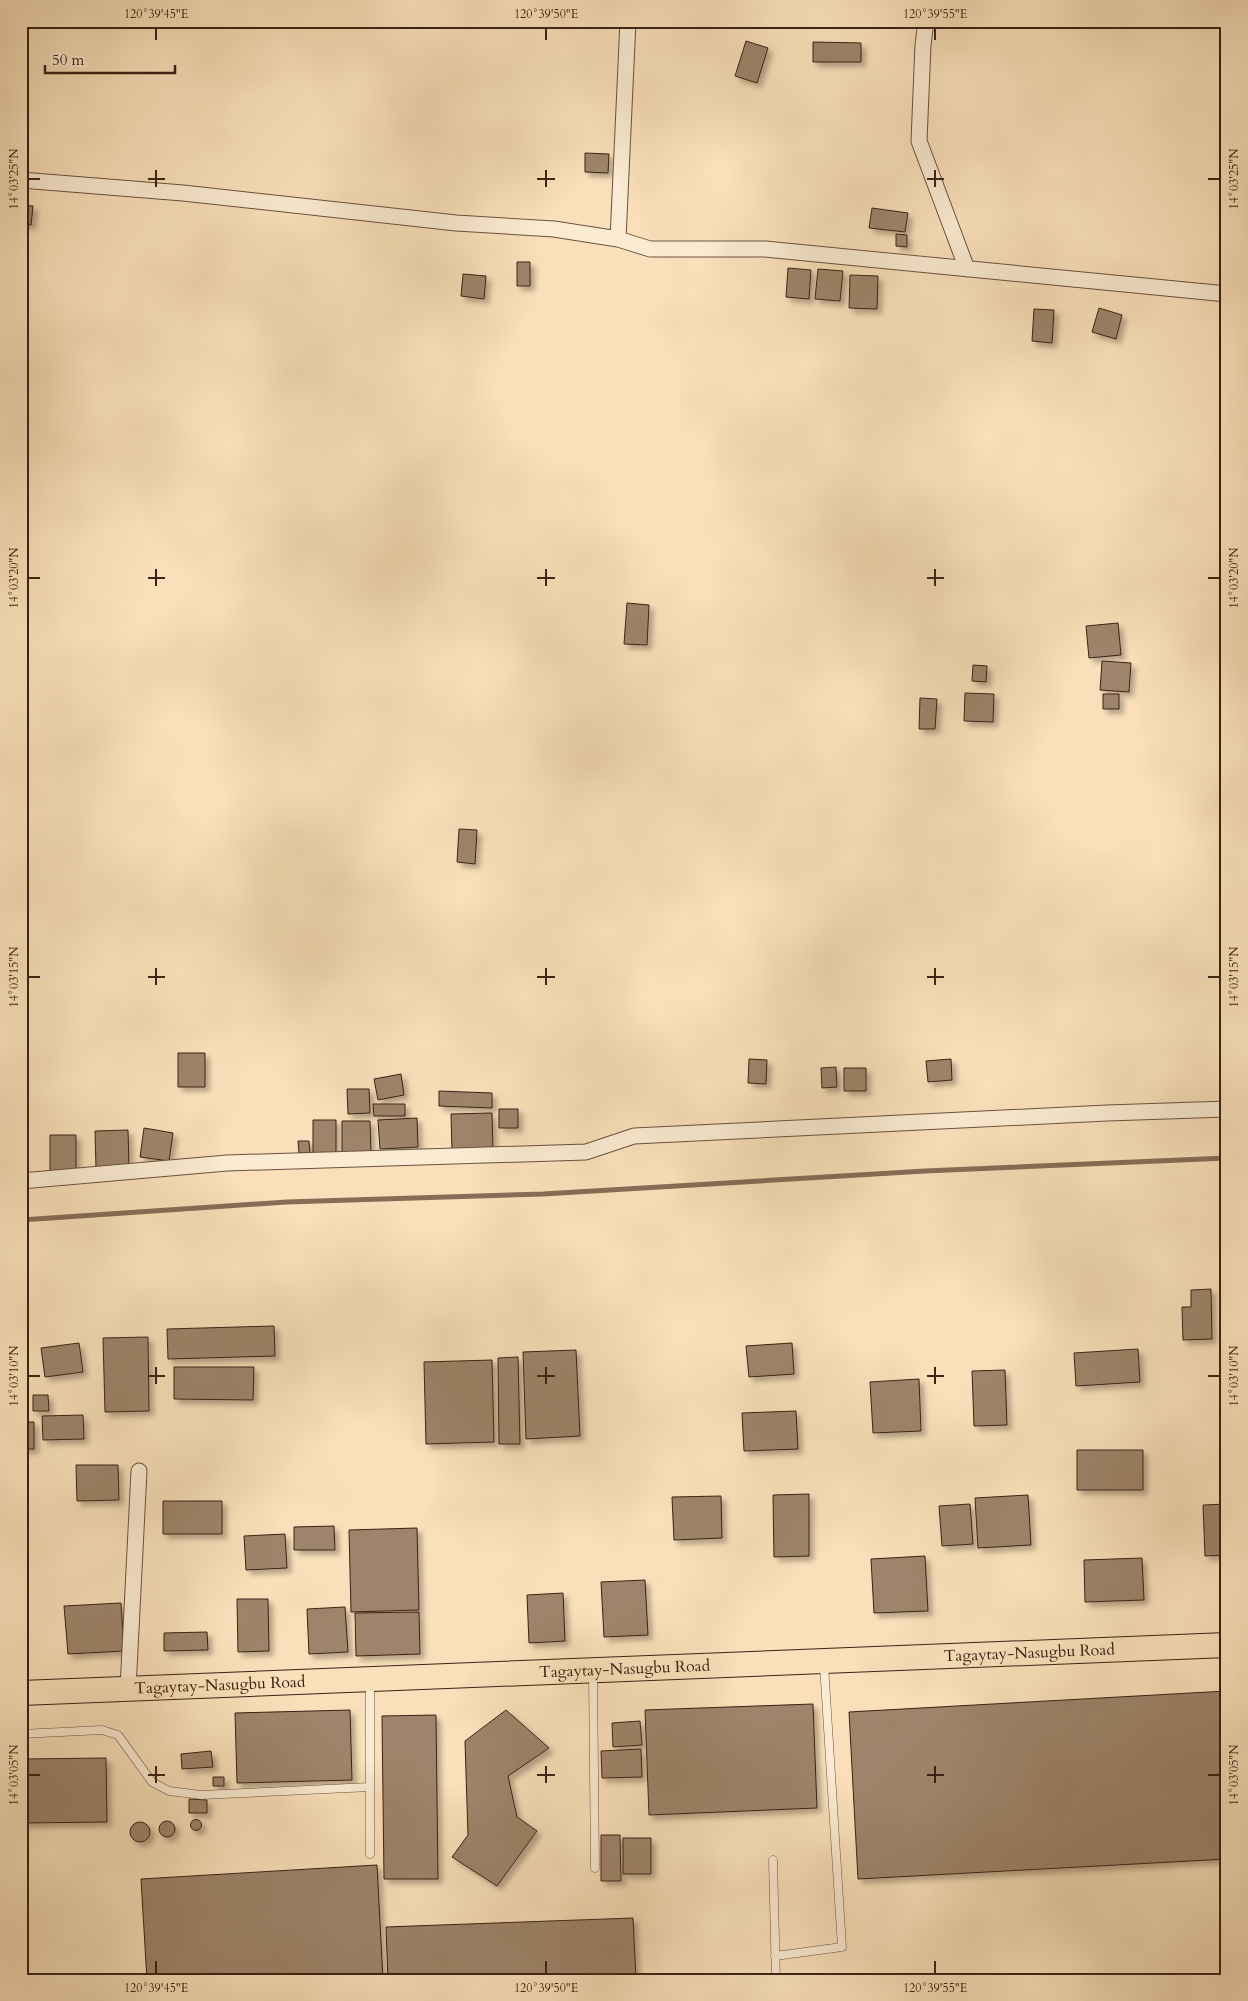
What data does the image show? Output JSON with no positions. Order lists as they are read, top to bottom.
{
  "streets": {
    "main road": ["Tagaytay-Nasugbu Road"]
  },
  "scale_bar": "50 m",
  "coordinates": [
    "120°39'45\"E",
    "120°39'50\"E",
    "120°39'55\"E",
    "14°03'25\"N",
    "14°03'20\"N",
    "14°03'15\"N",
    "14°03'10\"N",
    "14°03'05\"N"
  ]
}
